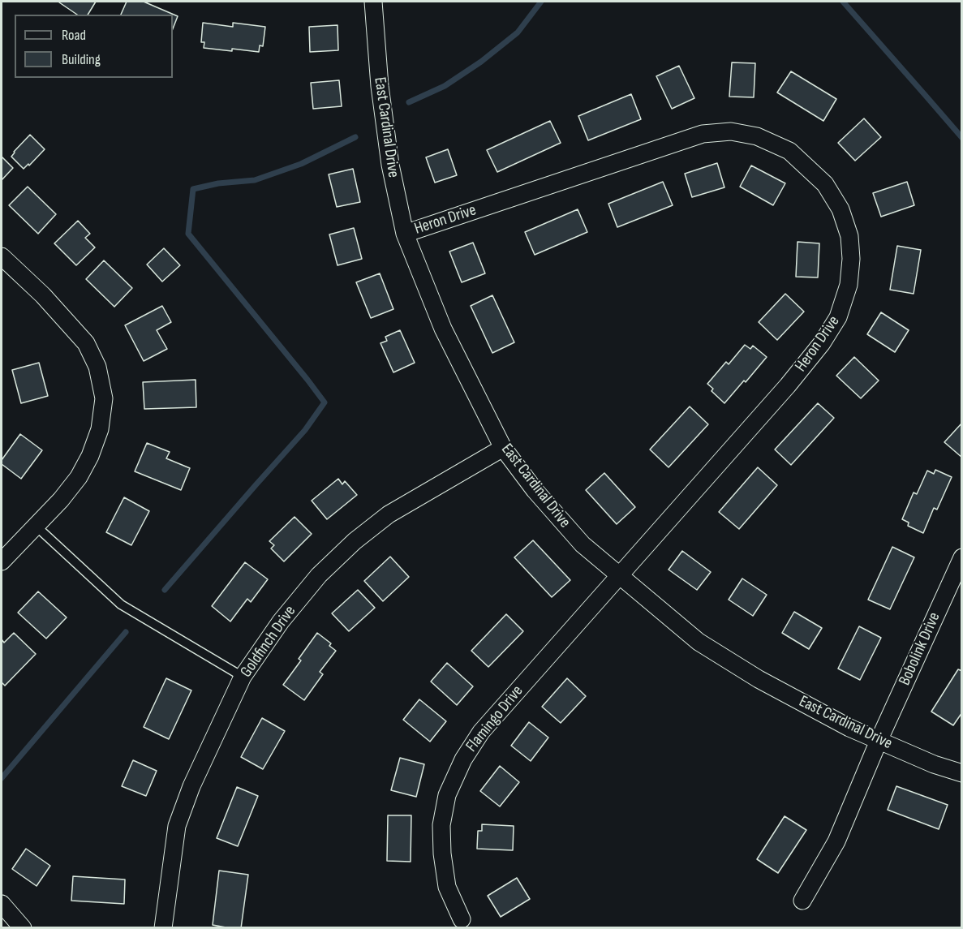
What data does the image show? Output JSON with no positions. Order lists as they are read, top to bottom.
{
  "streets": {
    "street": [
      "East Cardinal Drive",
      "Heron Drive",
      "Goldfinch Drive",
      "Bobolink Drive",
      "Flamingo Drive"
    ]
  },
  "crossings": [
    ["East Cardinal Drive", "Heron Drive"],
    ["East Cardinal Drive", "Goldfinch Drive"],
    ["East Cardinal Drive", "Bobolink Drive"],
    ["East Cardinal Drive", "Flamingo Drive"],
    ["Heron Drive", "Flamingo Drive"]
  ],
  "legend": ["Road", "Building"]
}
